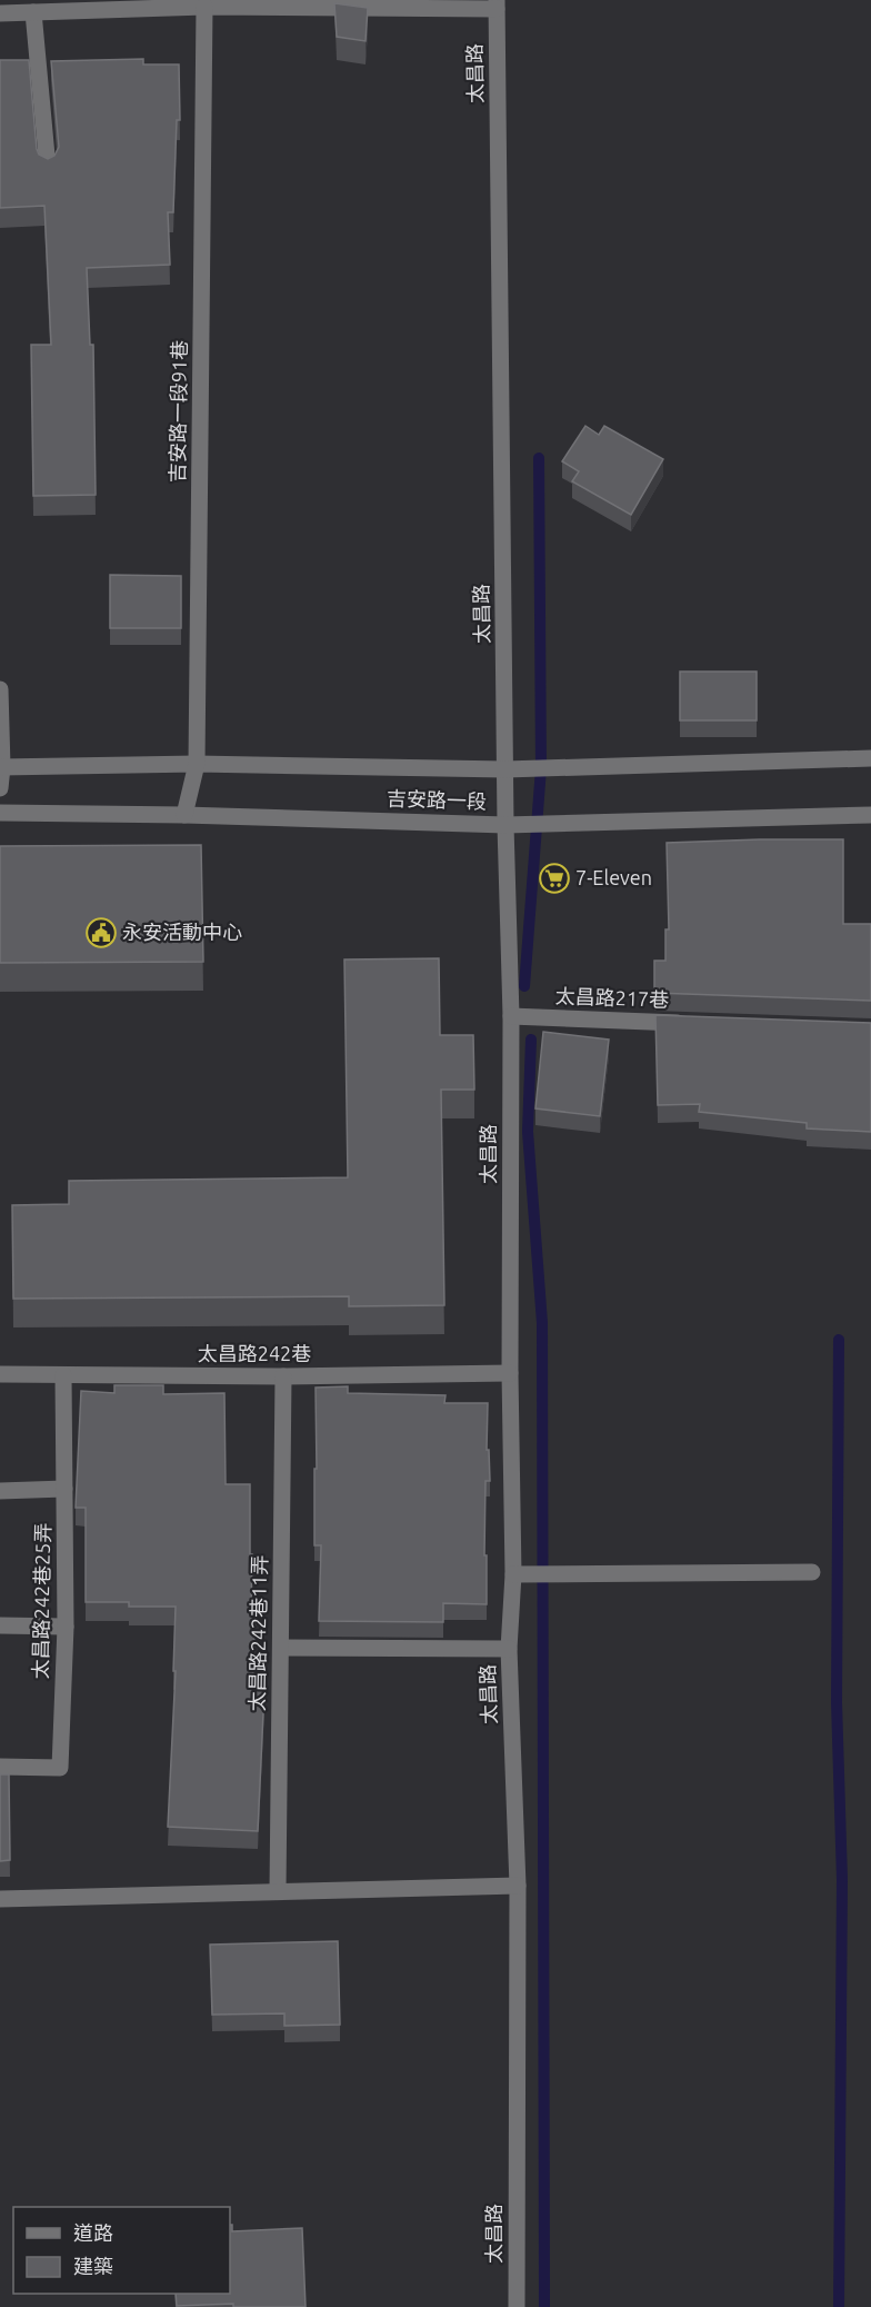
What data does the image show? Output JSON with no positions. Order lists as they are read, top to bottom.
{
  "streets": {
    "street": [
      "太昌路",
      "吉安路一段91巷",
      "吉安路一段",
      "太昌路217巷",
      "太昌路242巷",
      "太昌路242巷25弄",
      "太昌路242巷11弄"
    ]
  },
  "crossings": [
    ["太昌路", "吉安路一段"],
    ["太昌路", "太昌路217巷"],
    ["太昌路", "太昌路242巷"],
    ["吉安路一段91巷", "吉安路一段"],
    ["太昌路242巷", "太昌路242巷25弄"],
    ["太昌路242巷", "太昌路242巷11弄"]
  ],
  "places": {
    "supermarket": ["7-Eleven"],
    "public building": ["永安活動中心"]
  },
  "legend": ["道路", "建築"]
}
